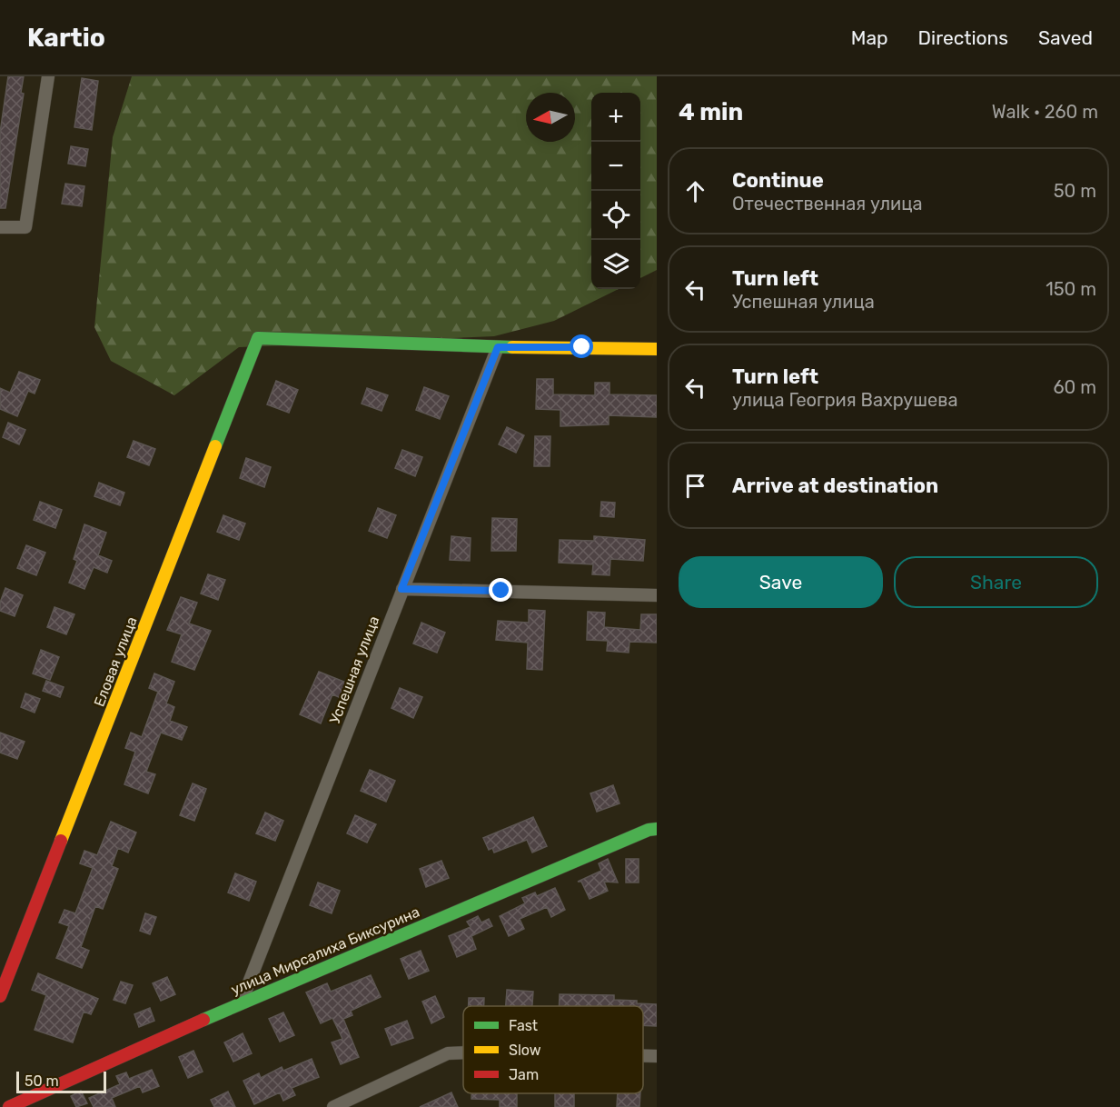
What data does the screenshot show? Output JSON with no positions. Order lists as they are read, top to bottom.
{
  "streets": {
    "street": ["Еловая улица", "Успешная улица", "улица Мирсалиха Биксурина"]
  },
  "crossings": [
    ["Еловая улица", "Успешная улица"],
    ["Успешная улица", "улица Мирсалиха Биксурина"]
  ],
  "legend": ["Fast", "Slow", "Jam"],
  "scale_bar": "50 m",
  "north": "left",
  "page": {
    "header": "Kartio",
    "nav": ["Map", "Directions", "Saved"],
    "heading": ["4 min", "Walk · 260 m"],
    "map_buttons": ["+", "−"],
    "list": [
      ["Continue", "Отечественная улица", "50 m"],
      ["Turn left", "Успешная улица", "150 m"],
      ["Turn left", "улица Геогрия Вахрушева", "60 m"],
      "Arrive at destination"
    ],
    "buttons": ["Save", "Share"],
    "scale": "50 m"
  }
}
